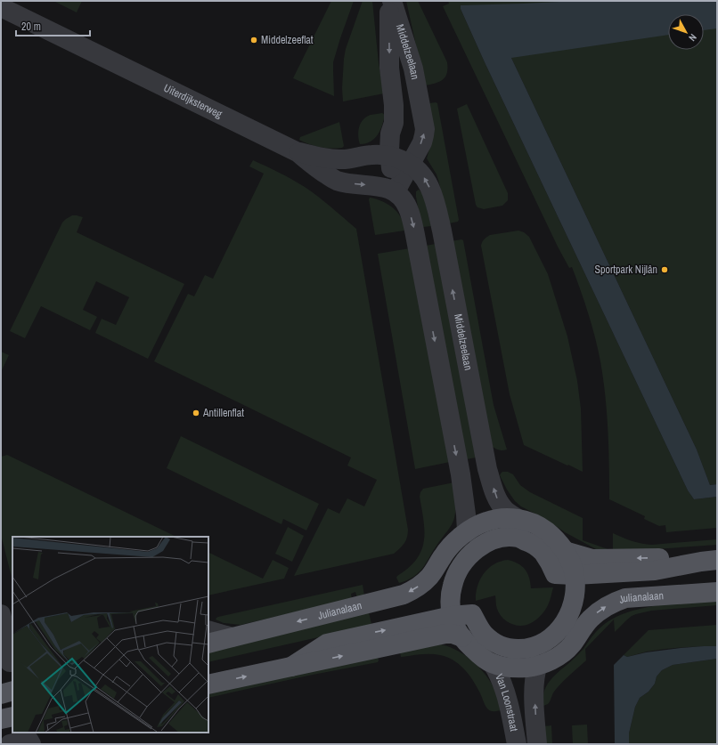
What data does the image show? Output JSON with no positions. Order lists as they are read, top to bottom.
{
  "streets": {
    "main road": ["Julianalaan"],
    "street": ["Middelzeelaan", "Uiterdijksterweg", "Van Loonstraat"]
  },
  "crossings": [
    ["Middelzeelaan", "Uiterdijksterweg"],
    ["Middelzeelaan", "Julianalaan"],
    ["Julianalaan", "Van Loonstraat"]
  ],
  "places": ["Middelzeeflat", "Sportpark Nijlân", "Antillenflat"],
  "scale_bar": "20 m",
  "north": "bottom right"
}
